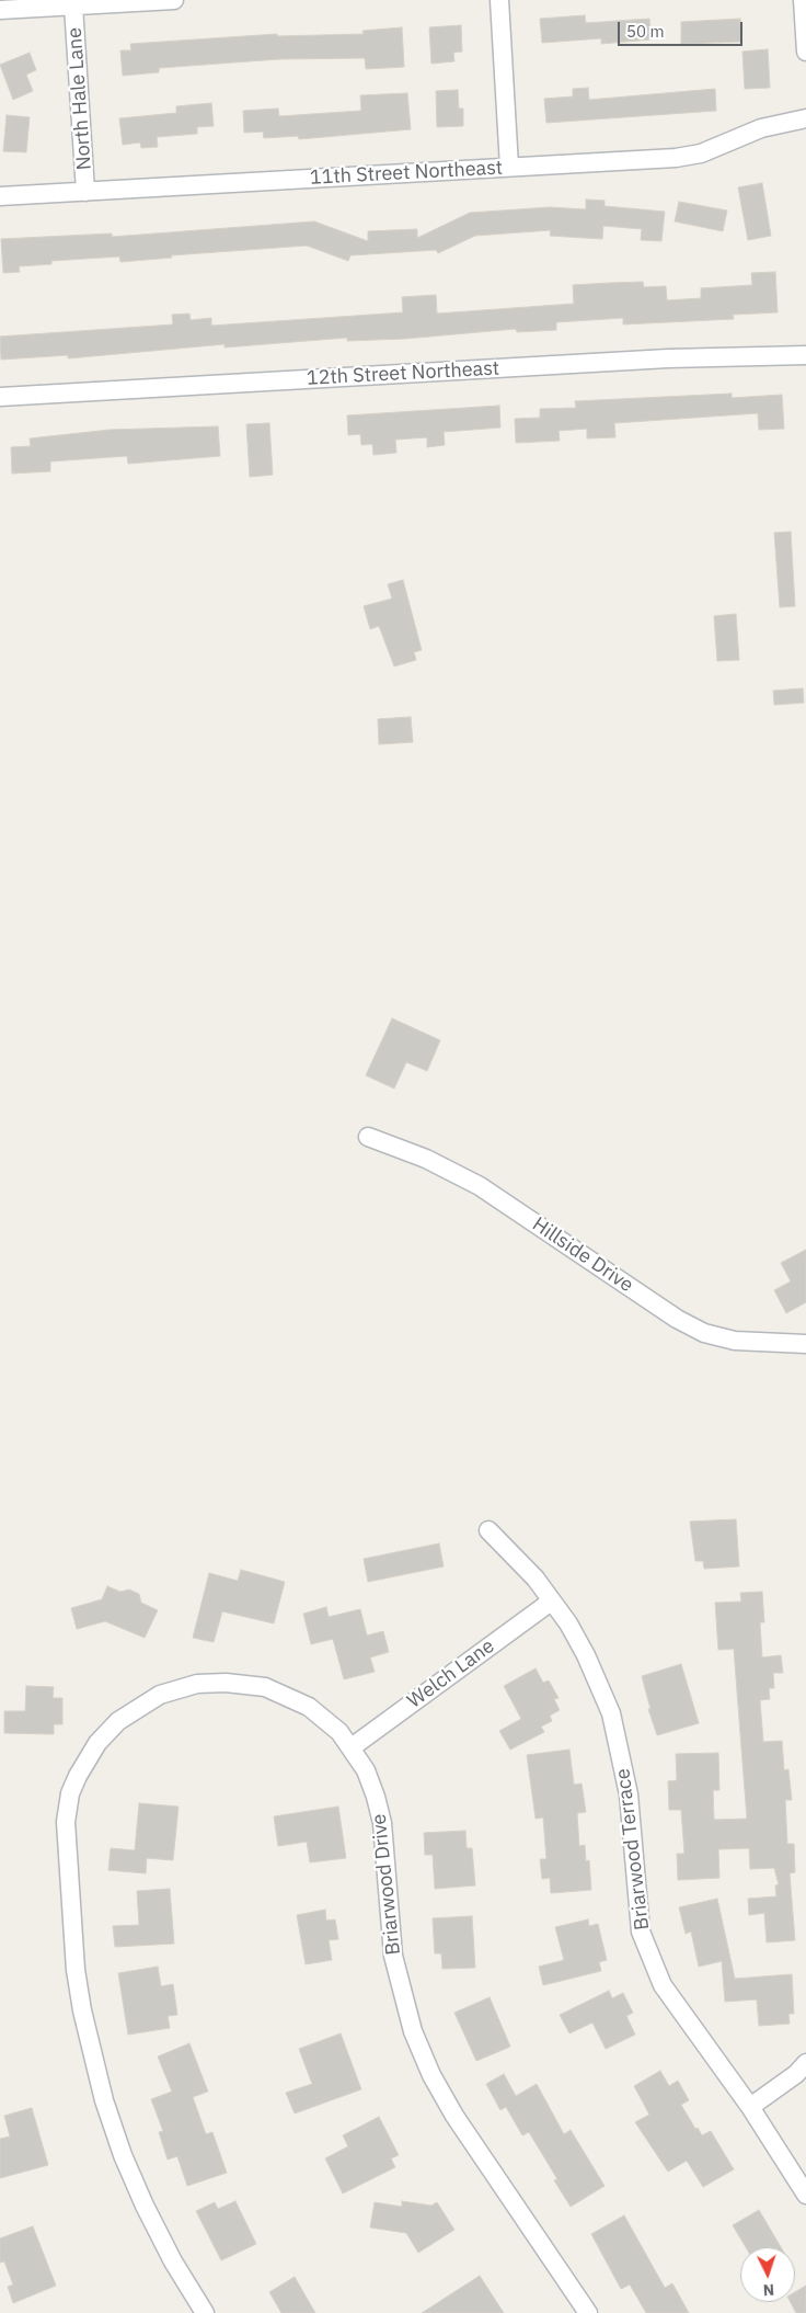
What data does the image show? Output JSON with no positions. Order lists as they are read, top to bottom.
{
  "streets": {
    "street": [
      "North Hale Lane",
      "11th Street Northeast",
      "12th Street Northeast",
      "Hillside Drive",
      "Welch Lane",
      "Briarwood Terrace",
      "Briarwood Drive"
    ]
  },
  "crossings": [
    ["North Hale Lane", "11th Street Northeast"],
    ["Welch Lane", "Briarwood Terrace"],
    ["Welch Lane", "Briarwood Drive"]
  ],
  "scale_bar": "50 m",
  "north": "bottom"
}
